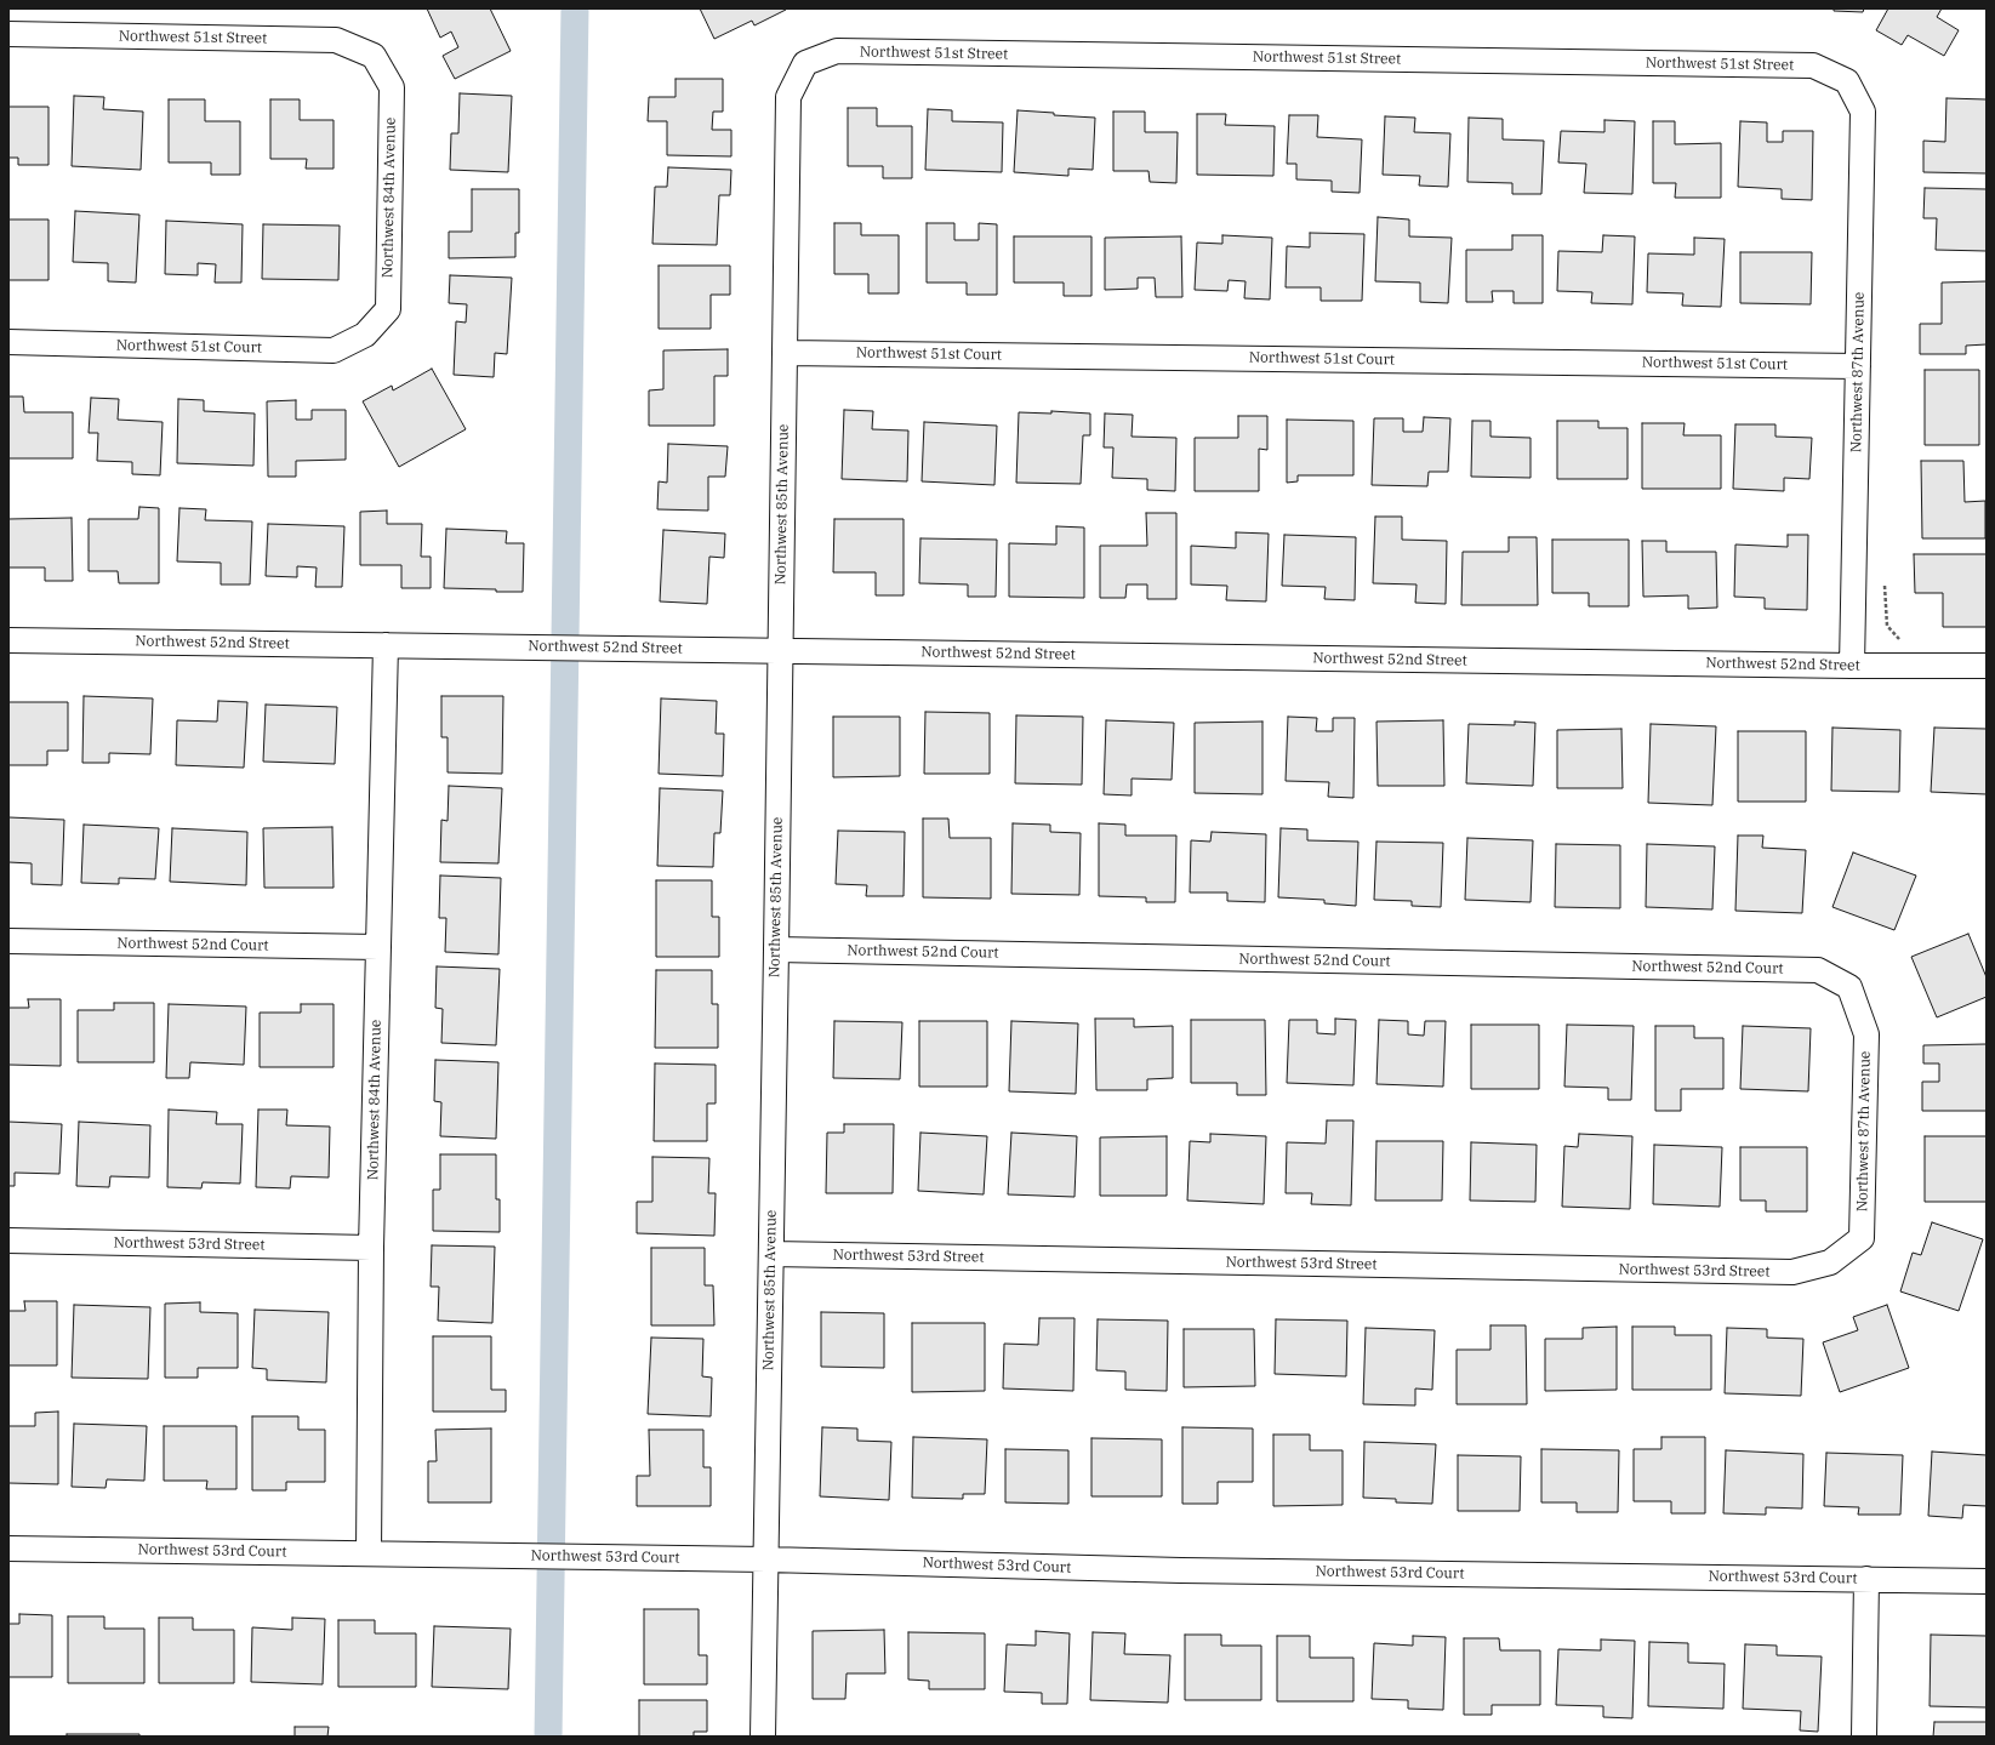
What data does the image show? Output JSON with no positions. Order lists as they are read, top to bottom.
{
  "streets": {
    "street": [
      "Northwest 51st Street",
      "Northwest 84th Avenue",
      "Northwest 51st Court",
      "Northwest 87th Avenue",
      "Northwest 85th Avenue",
      "Northwest 52nd Street",
      "Northwest 52nd Court",
      "Northwest 53rd Street",
      "Northwest 53rd Court"
    ]
  },
  "crossings": [
    ["Northwest 51st Street", "Northwest 84th Avenue"],
    ["Northwest 51st Street", "Northwest 87th Avenue"],
    ["Northwest 51st Street", "Northwest 85th Avenue"],
    ["Northwest 84th Avenue", "Northwest 51st Court"],
    ["Northwest 84th Avenue", "Northwest 52nd Street"],
    ["Northwest 84th Avenue", "Northwest 52nd Court"],
    ["Northwest 84th Avenue", "Northwest 53rd Street"],
    ["Northwest 84th Avenue", "Northwest 53rd Court"],
    ["Northwest 51st Court", "Northwest 87th Avenue"],
    ["Northwest 51st Court", "Northwest 85th Avenue"],
    ["Northwest 87th Avenue", "Northwest 52nd Street"],
    ["Northwest 87th Avenue", "Northwest 52nd Court"],
    ["Northwest 87th Avenue", "Northwest 53rd Street"],
    ["Northwest 85th Avenue", "Northwest 52nd Street"],
    ["Northwest 85th Avenue", "Northwest 52nd Court"],
    ["Northwest 85th Avenue", "Northwest 53rd Street"],
    ["Northwest 85th Avenue", "Northwest 53rd Court"]
  ]
}
